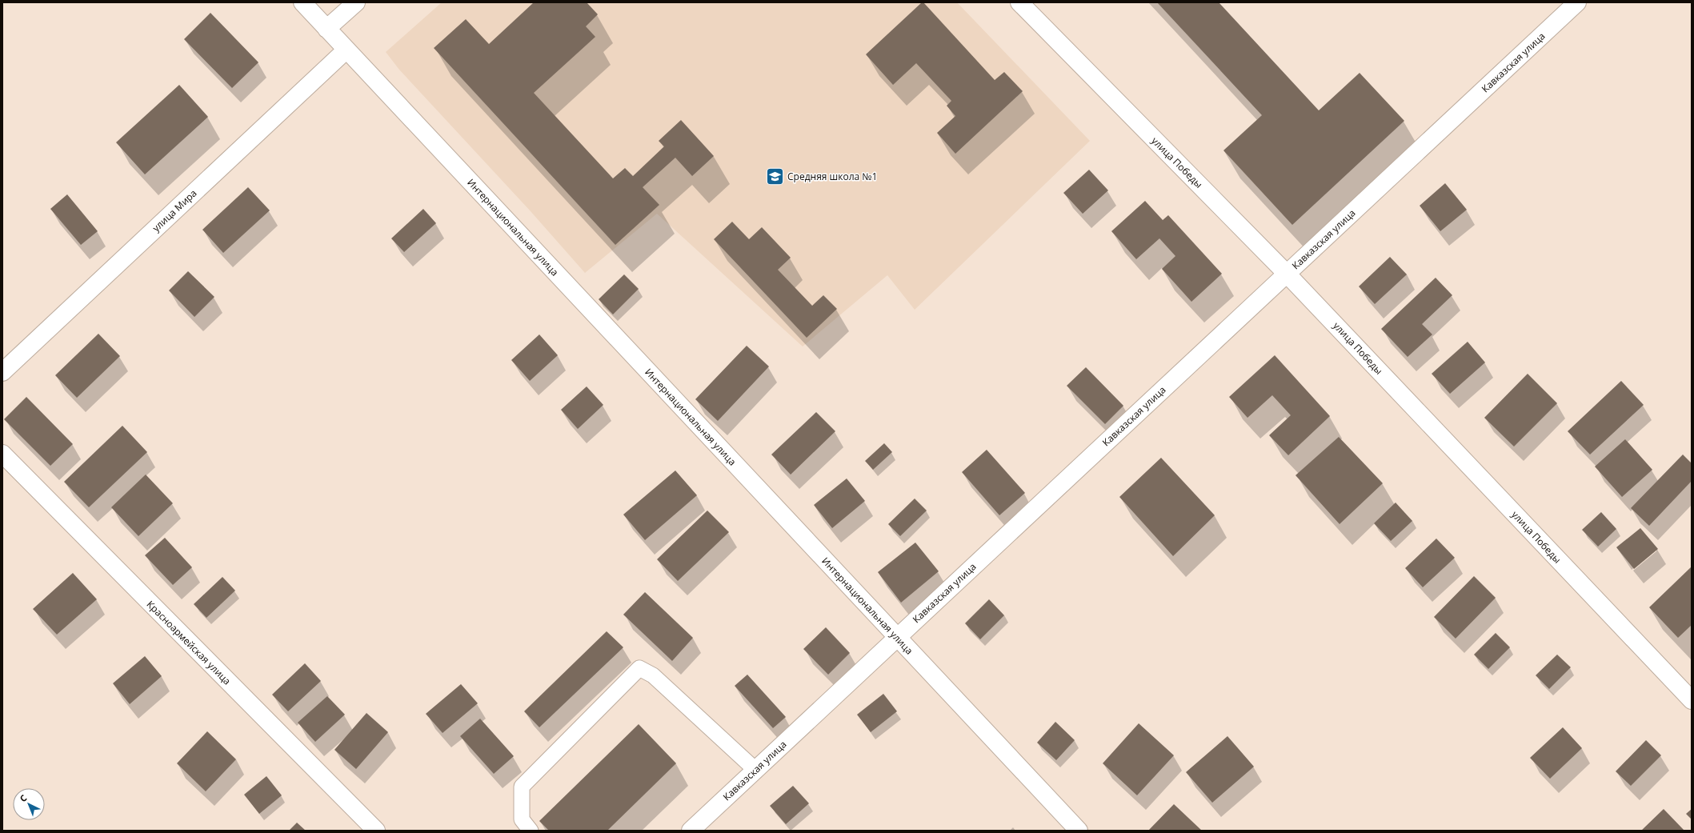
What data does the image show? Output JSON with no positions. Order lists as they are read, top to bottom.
{
  "streets": {
    "street": [
      "Кавказская улица",
      "улица Победы",
      "улица Мира",
      "Интернациональная улица",
      "Красноармейская улица"
    ]
  },
  "crossings": [
    ["Кавказская улица", "улица Победы"],
    ["Кавказская улица", "Интернациональная улица"],
    ["улица Мира", "Интернациональная улица"]
  ],
  "places": {
    "school or university": ["Средняя школа №1"]
  },
  "north": "top left"
}
